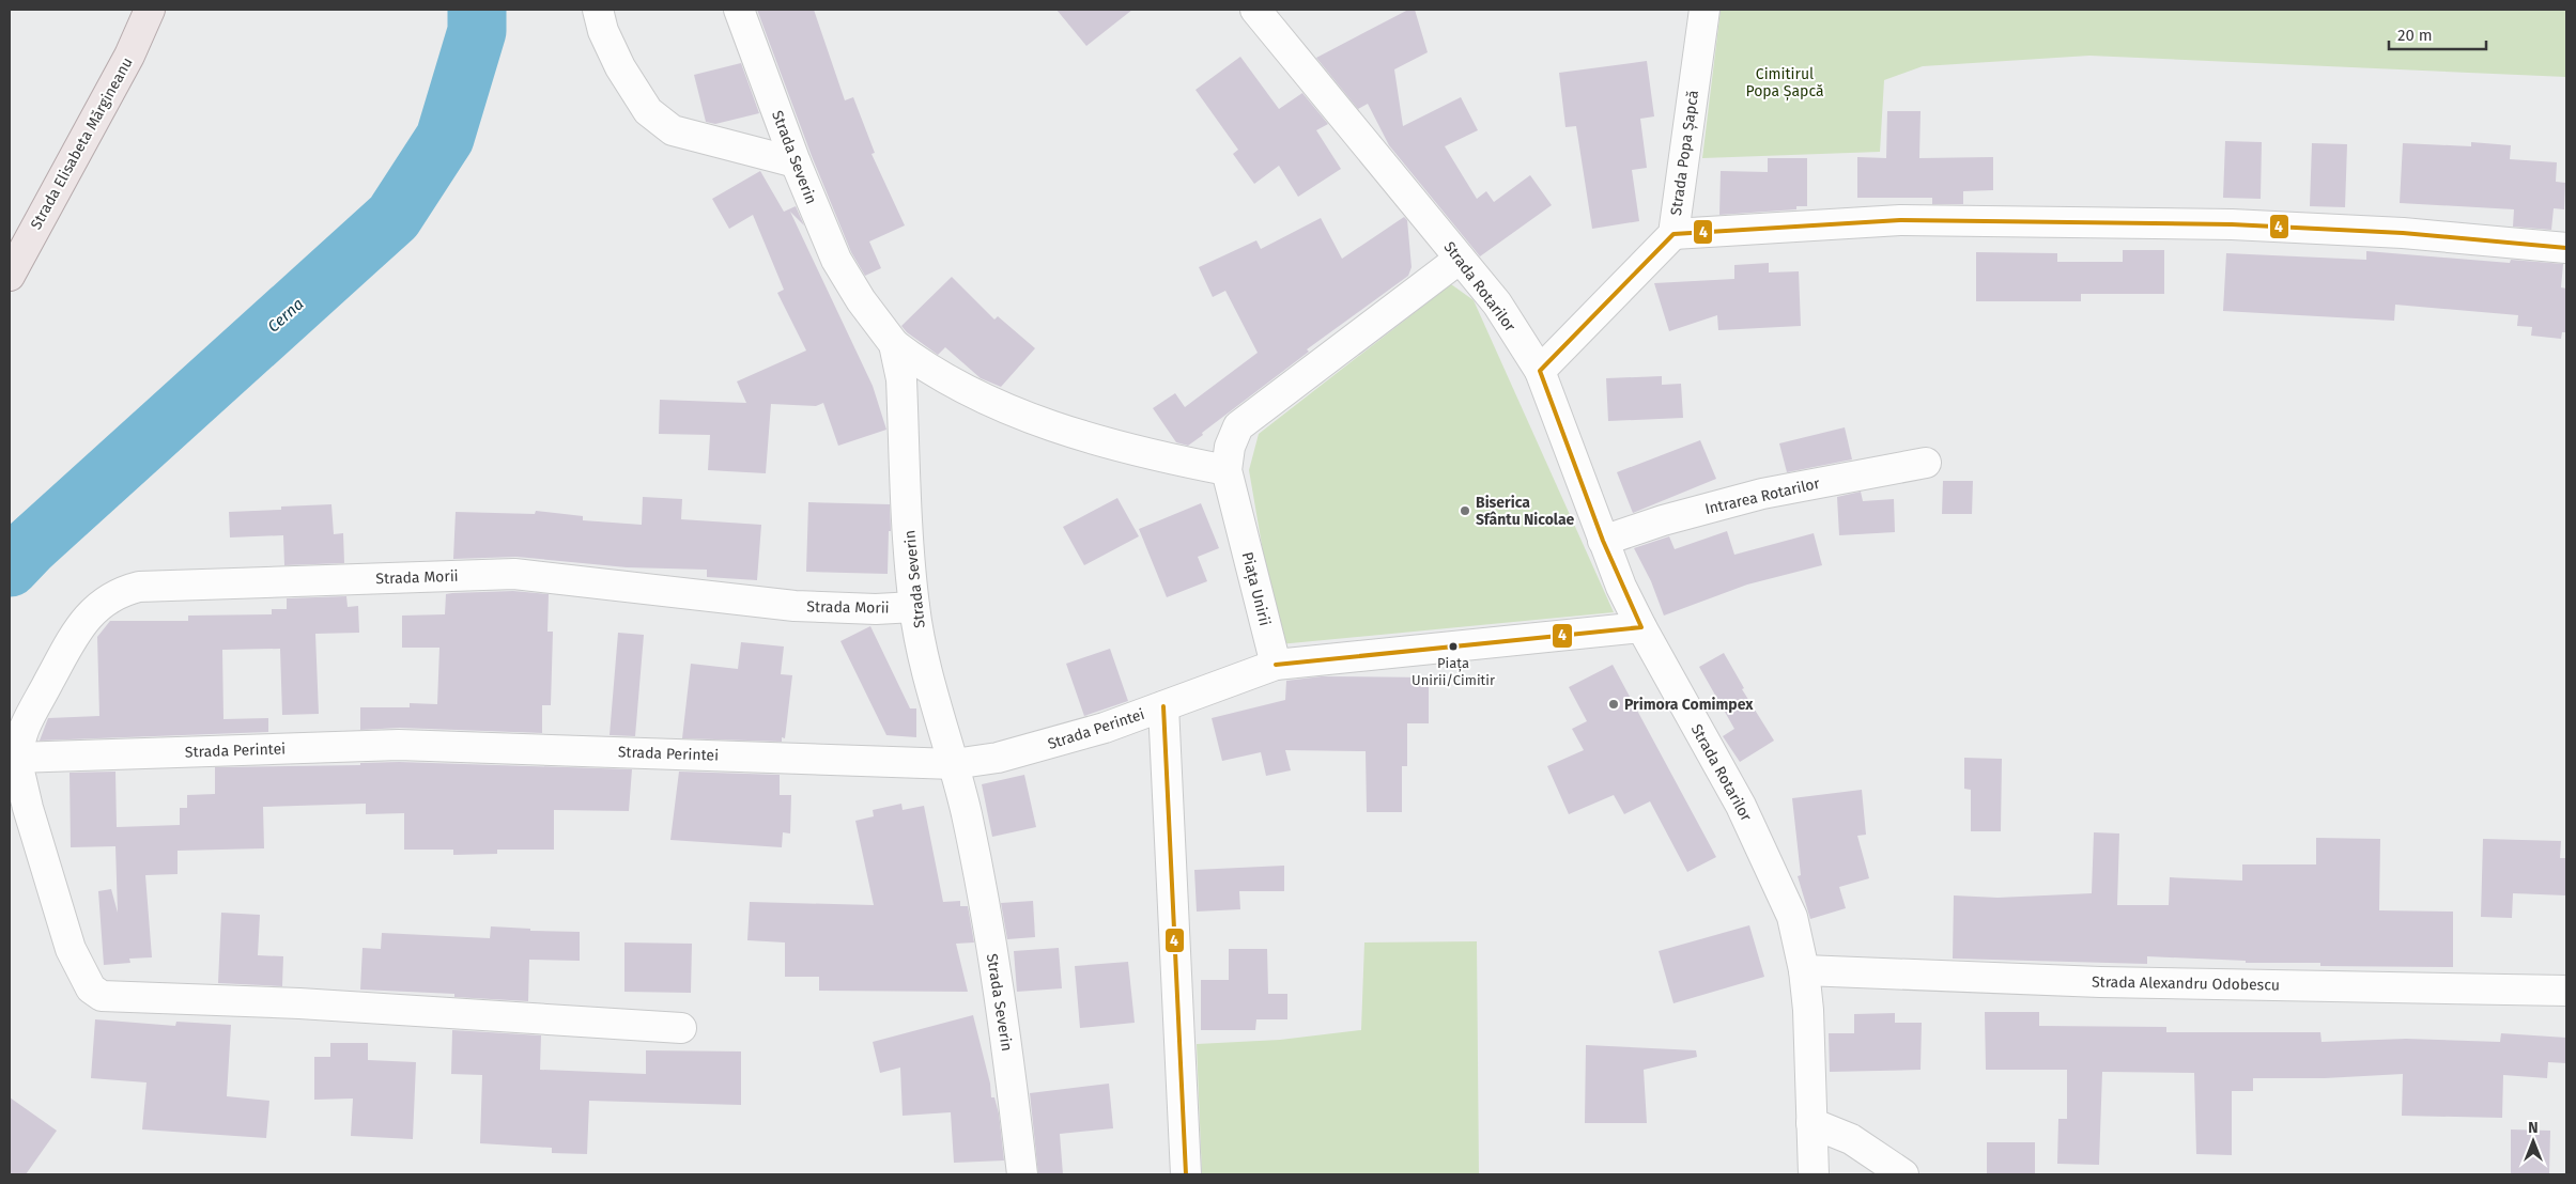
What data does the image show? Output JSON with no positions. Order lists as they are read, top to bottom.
{
  "streets": {
    "main road": ["Strada Elisabeta Mărgineanu"],
    "street": [
      "Strada Popa Șapcă",
      "Strada Severin",
      "Strada Rotarilor",
      "Intrarea Rotarilor",
      "Strada Morii",
      "Piața Unirii",
      "Strada Perintei",
      "Strada Alexandru Odobescu"
    ]
  },
  "crossings": [
    ["Strada Popa Șapcă", "Strada Rotarilor"],
    ["Strada Severin", "Strada Morii"],
    ["Strada Severin", "Strada Perintei"],
    ["Strada Rotarilor", "Intrarea Rotarilor"],
    ["Strada Rotarilor", "Piața Unirii"],
    ["Strada Rotarilor", "Strada Alexandru Odobescu"],
    ["Strada Morii", "Strada Perintei"],
    ["Piața Unirii", "Strada Perintei"]
  ],
  "water": ["Cerna"],
  "parks": ["Cimitirul Popa Șapcă"],
  "places": ["Biserica Sfântu Nicolae", "Piața Unirii/Cimitir", "Primora Comimpex"],
  "lines": ["transit line 4"],
  "scale_bar": "20 m",
  "north": "top"
}
